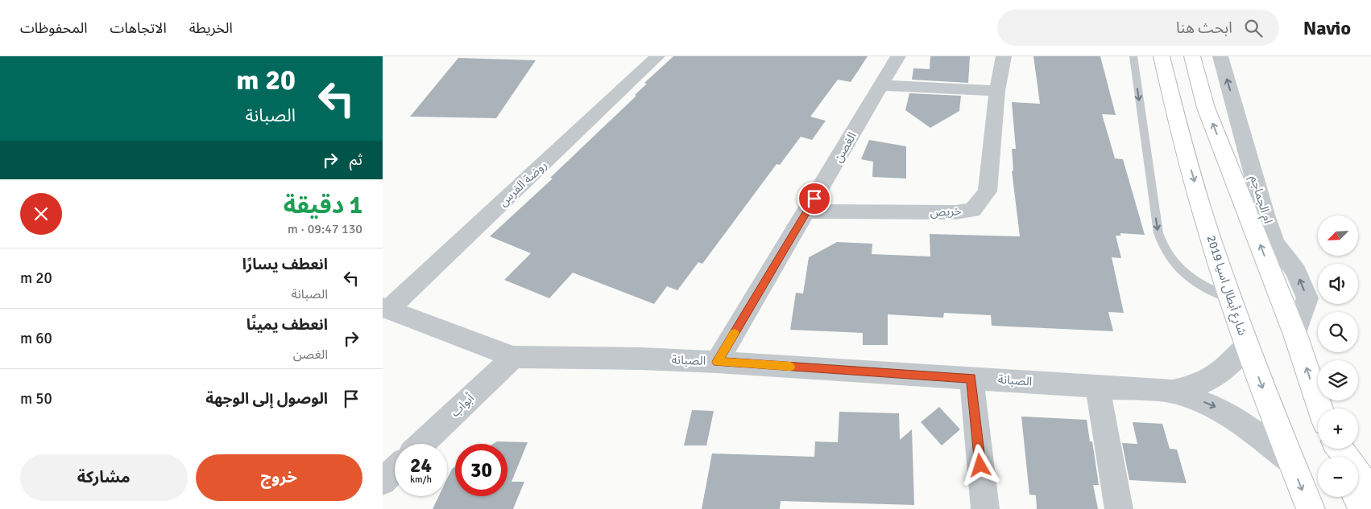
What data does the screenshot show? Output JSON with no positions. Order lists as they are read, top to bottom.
{
  "streets": {
    "main road": ["شارع أبطال اسيا 2019"],
    "street": [
      "الغصن",
      "روضة الفرس",
      "ام الجماجم",
      "خريص",
      "الصبانة",
      "أبواب"
    ]
  },
  "crossings": [
    ["الغصن", "خريص"],
    ["الغصن", "الصبانة"],
    ["روضة الفرس", "الصبانة"],
    ["شارع أبطال اسيا 2019", "الصبانة"],
    ["الصبانة", "أبواب"]
  ],
  "one_way": ["ام الجماجم"],
  "north": "bottom left",
  "page": {
    "header": "Navio",
    "search": "ابحث هنا",
    "nav": ["الخريطة", "الاتجاهات", "المحفوظات"],
    "turn": ["20 m", "الصبانة"],
    "then": "ثم",
    "heading": ["1 دقيقة", "130 m · 09:47"],
    "map_buttons": ["+", "−"],
    "list": [
      {
        "name": "انعطف يسارًا",
        "note": "الصبانة",
        "value": "20 m"
      },
      {
        "name": "انعطف يمينًا",
        "note": "الغصن",
        "value": "60 m"
      },
      {
        "name": "الوصول إلى الوجهة",
        "value": "50 m"
      }
    ],
    "speed": "24 km/h",
    "limit": "30",
    "buttons": ["خروج", "مشاركة"]
  }
}
